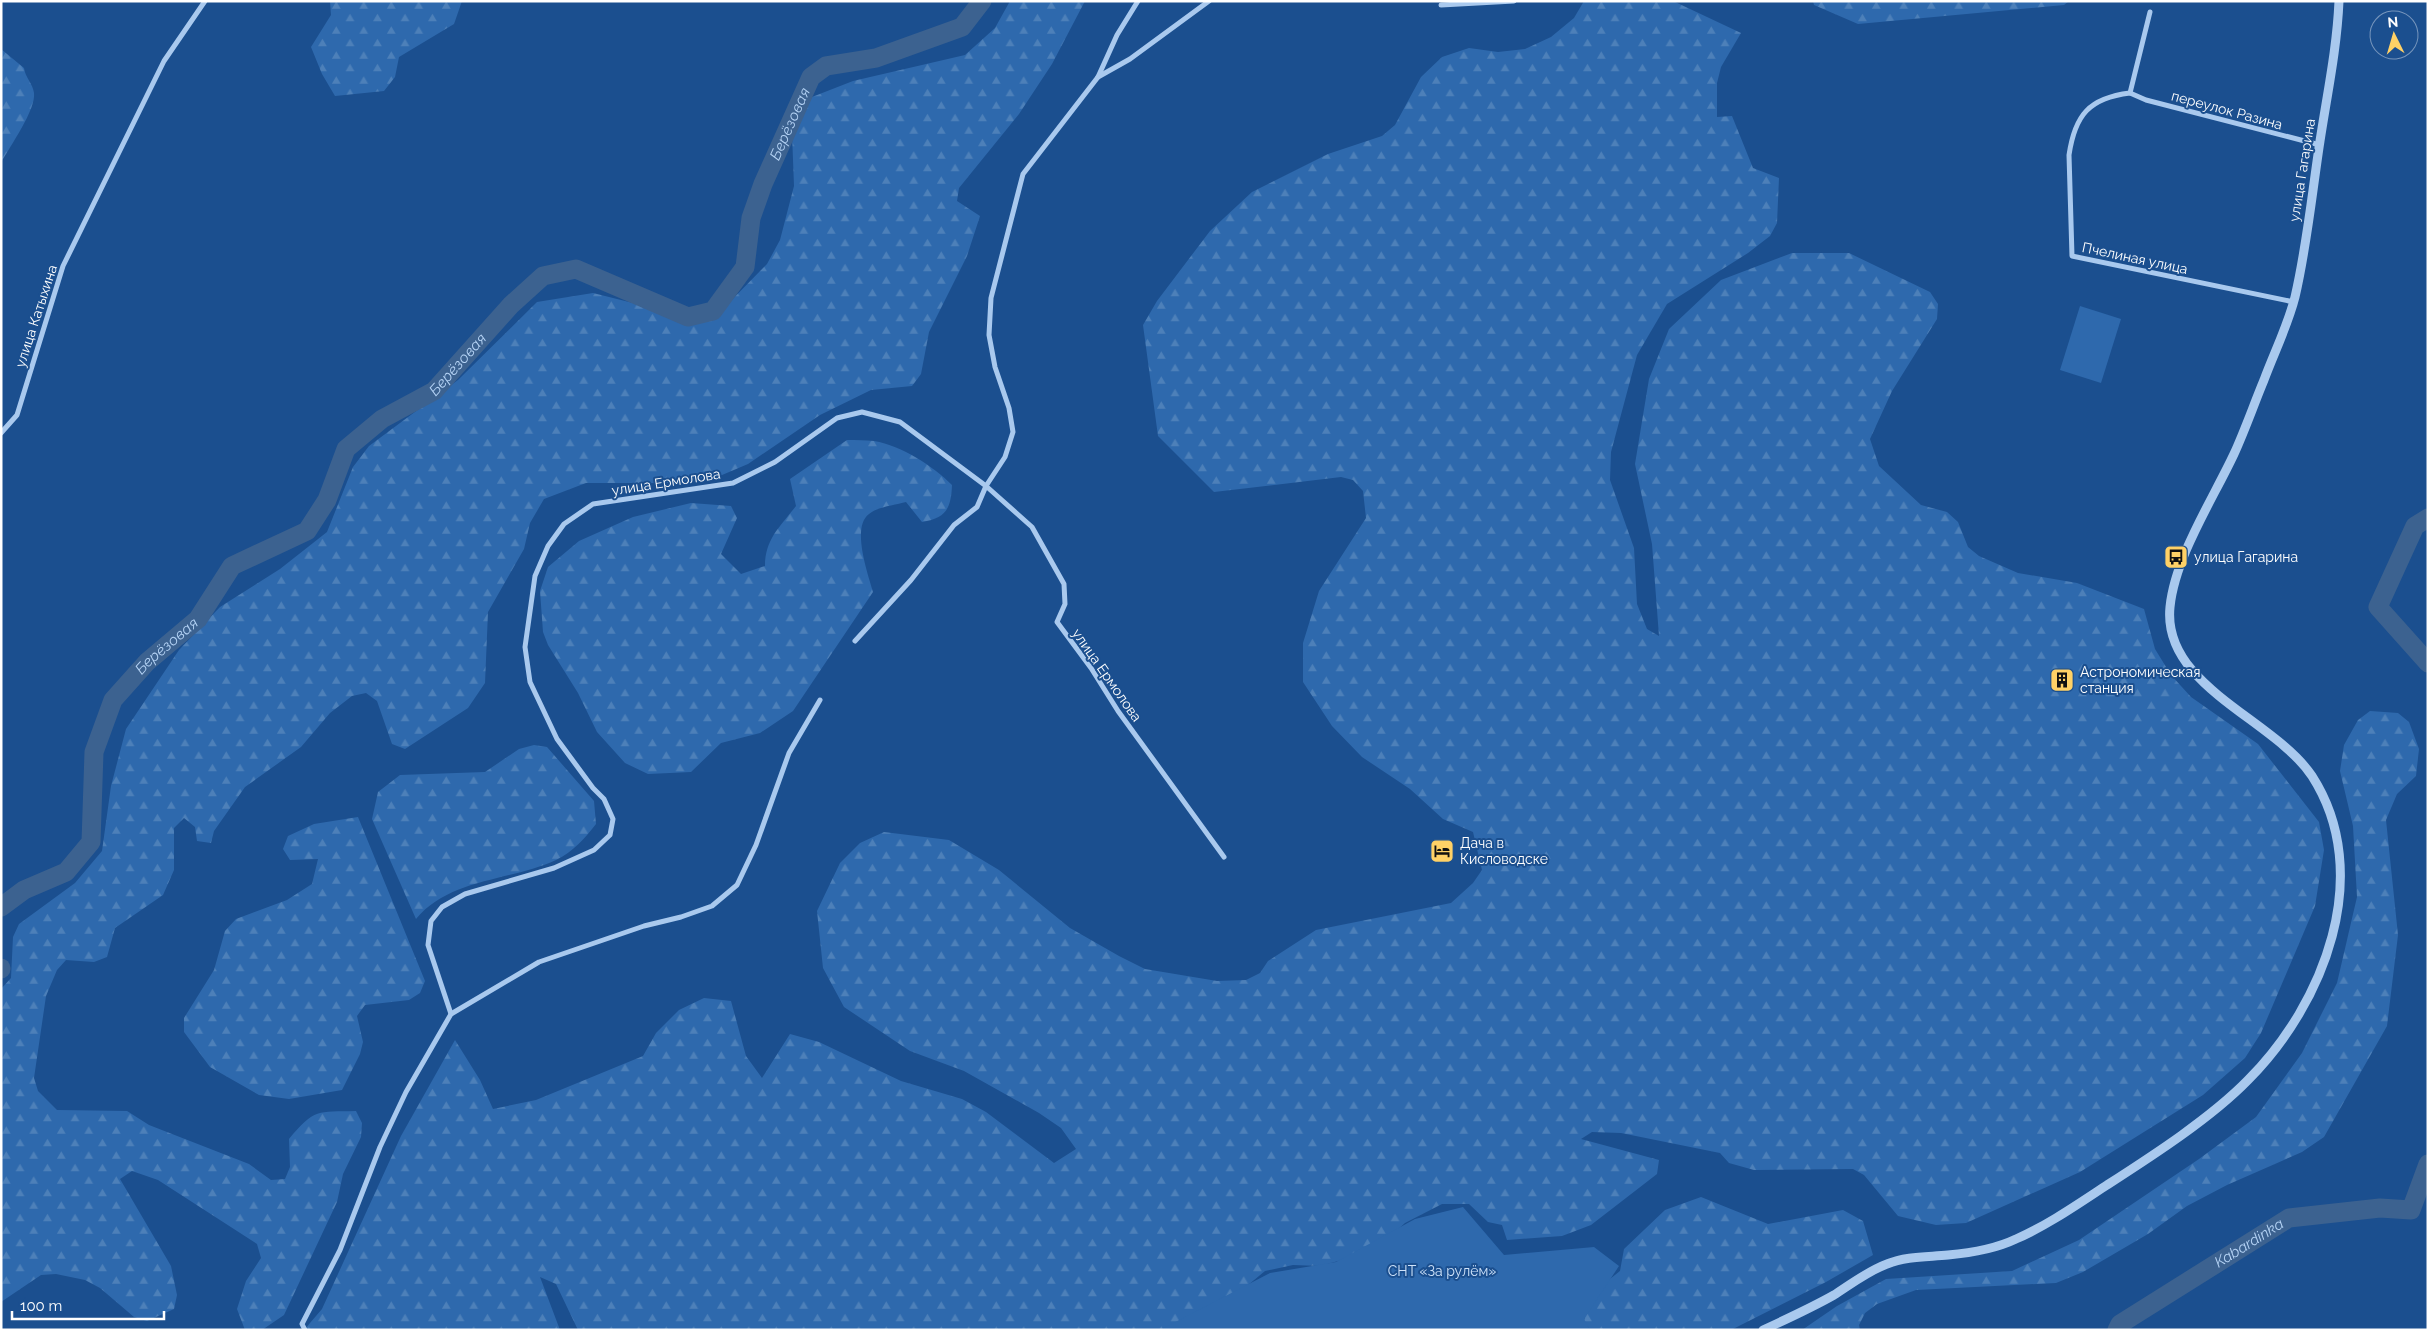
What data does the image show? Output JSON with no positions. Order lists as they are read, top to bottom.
{
  "streets": {
    "street": [
      "переулок Разина",
      "улица Гагарина",
      "Пчелиная улица",
      "улица Катыхина",
      "улица Ермолова"
    ]
  },
  "crossings": [
    ["переулок Разина", "улица Гагарина"],
    ["переулок Разина", "Пчелиная улица"],
    ["улица Гагарина", "Пчелиная улица"]
  ],
  "water": ["Берёзовая", "Kabardinka"],
  "parks": ["СНТ «За рулём»"],
  "places": {
    "bus stop": ["улица Гагарина"],
    "building": ["Астрономическая станция"],
    "hotel": ["Дача в Кисловодске"]
  },
  "scale_bar": "100 m",
  "north": "top"
}
